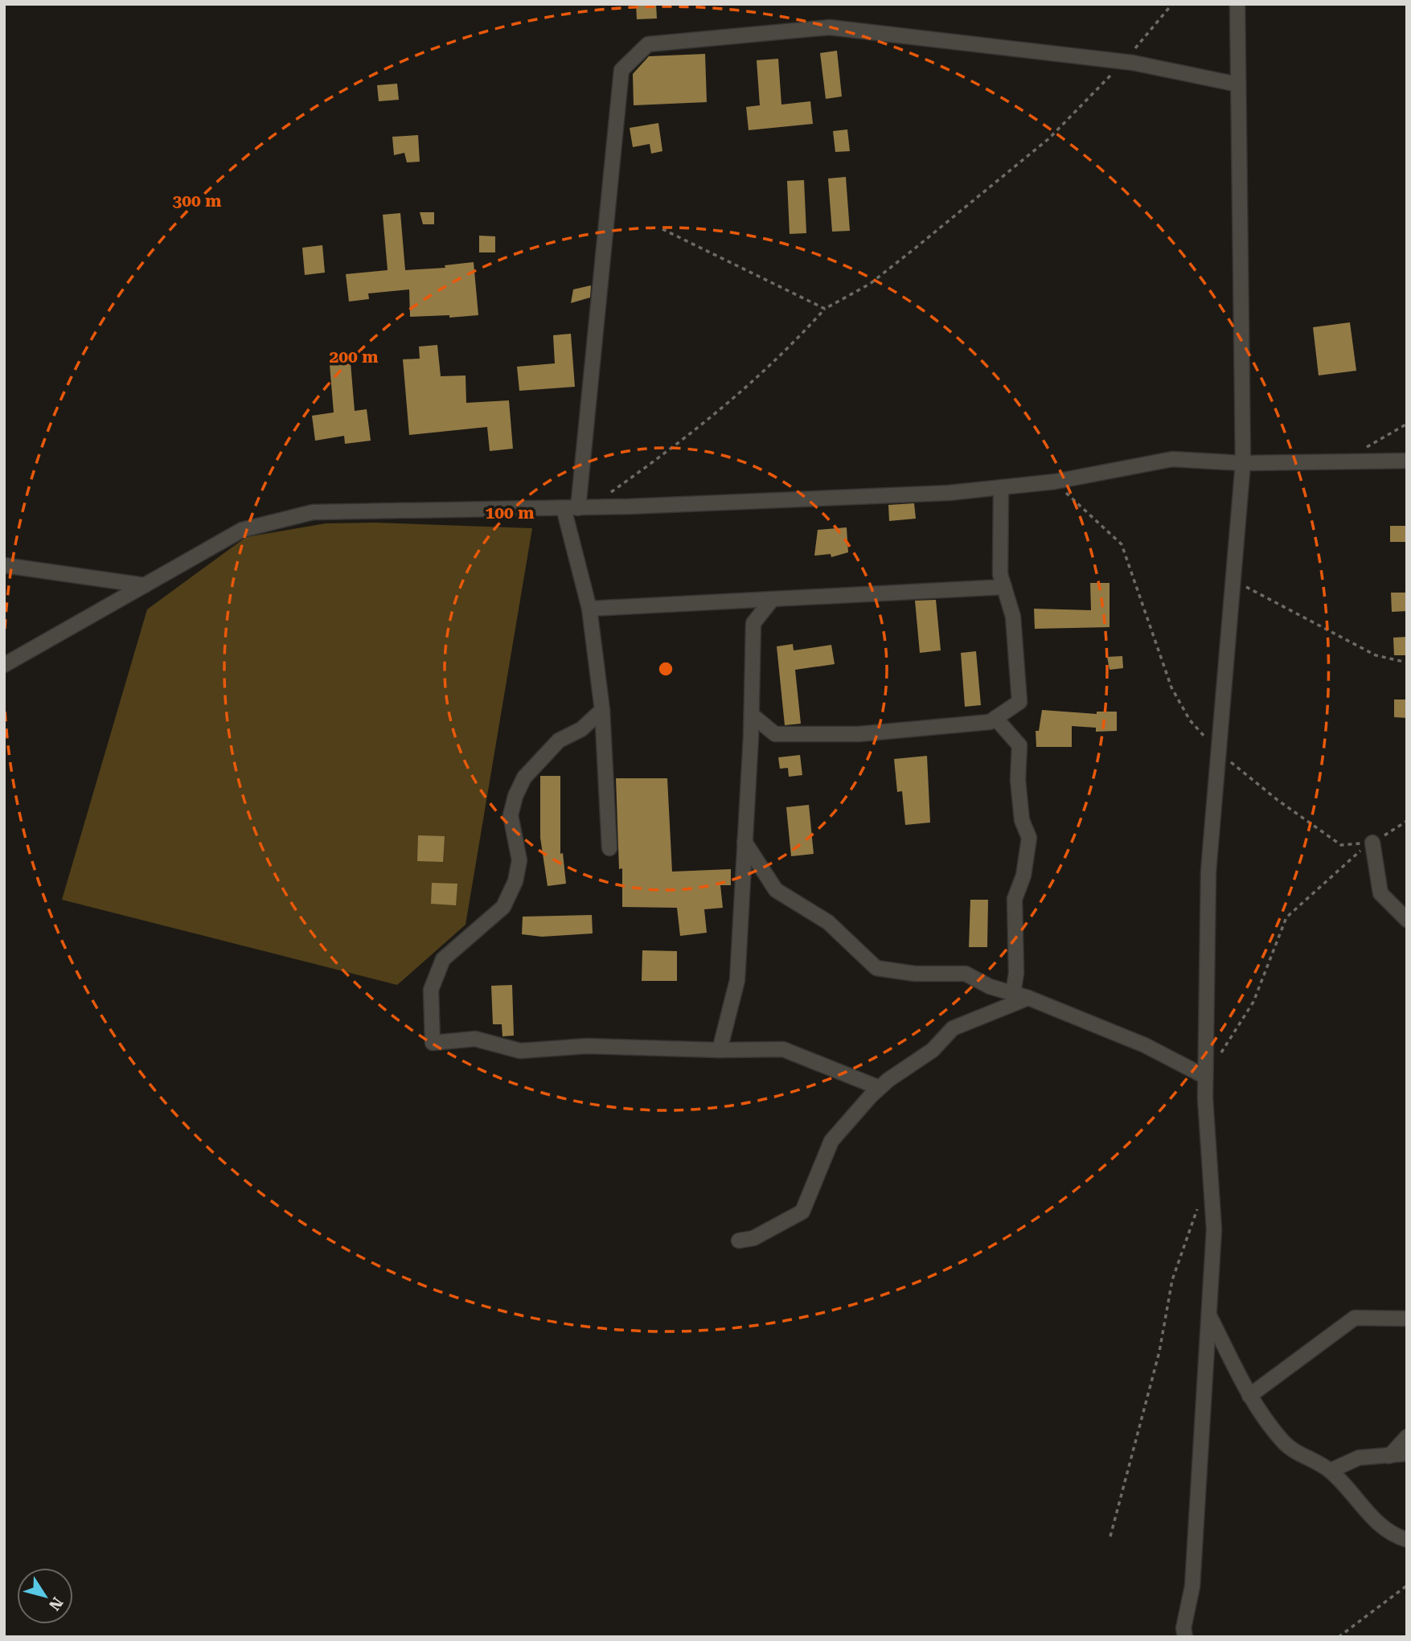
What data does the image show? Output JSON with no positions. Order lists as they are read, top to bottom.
{
  "north": "bottom right",
  "rings": ["300 m", "200 m", "100 m"]
}
